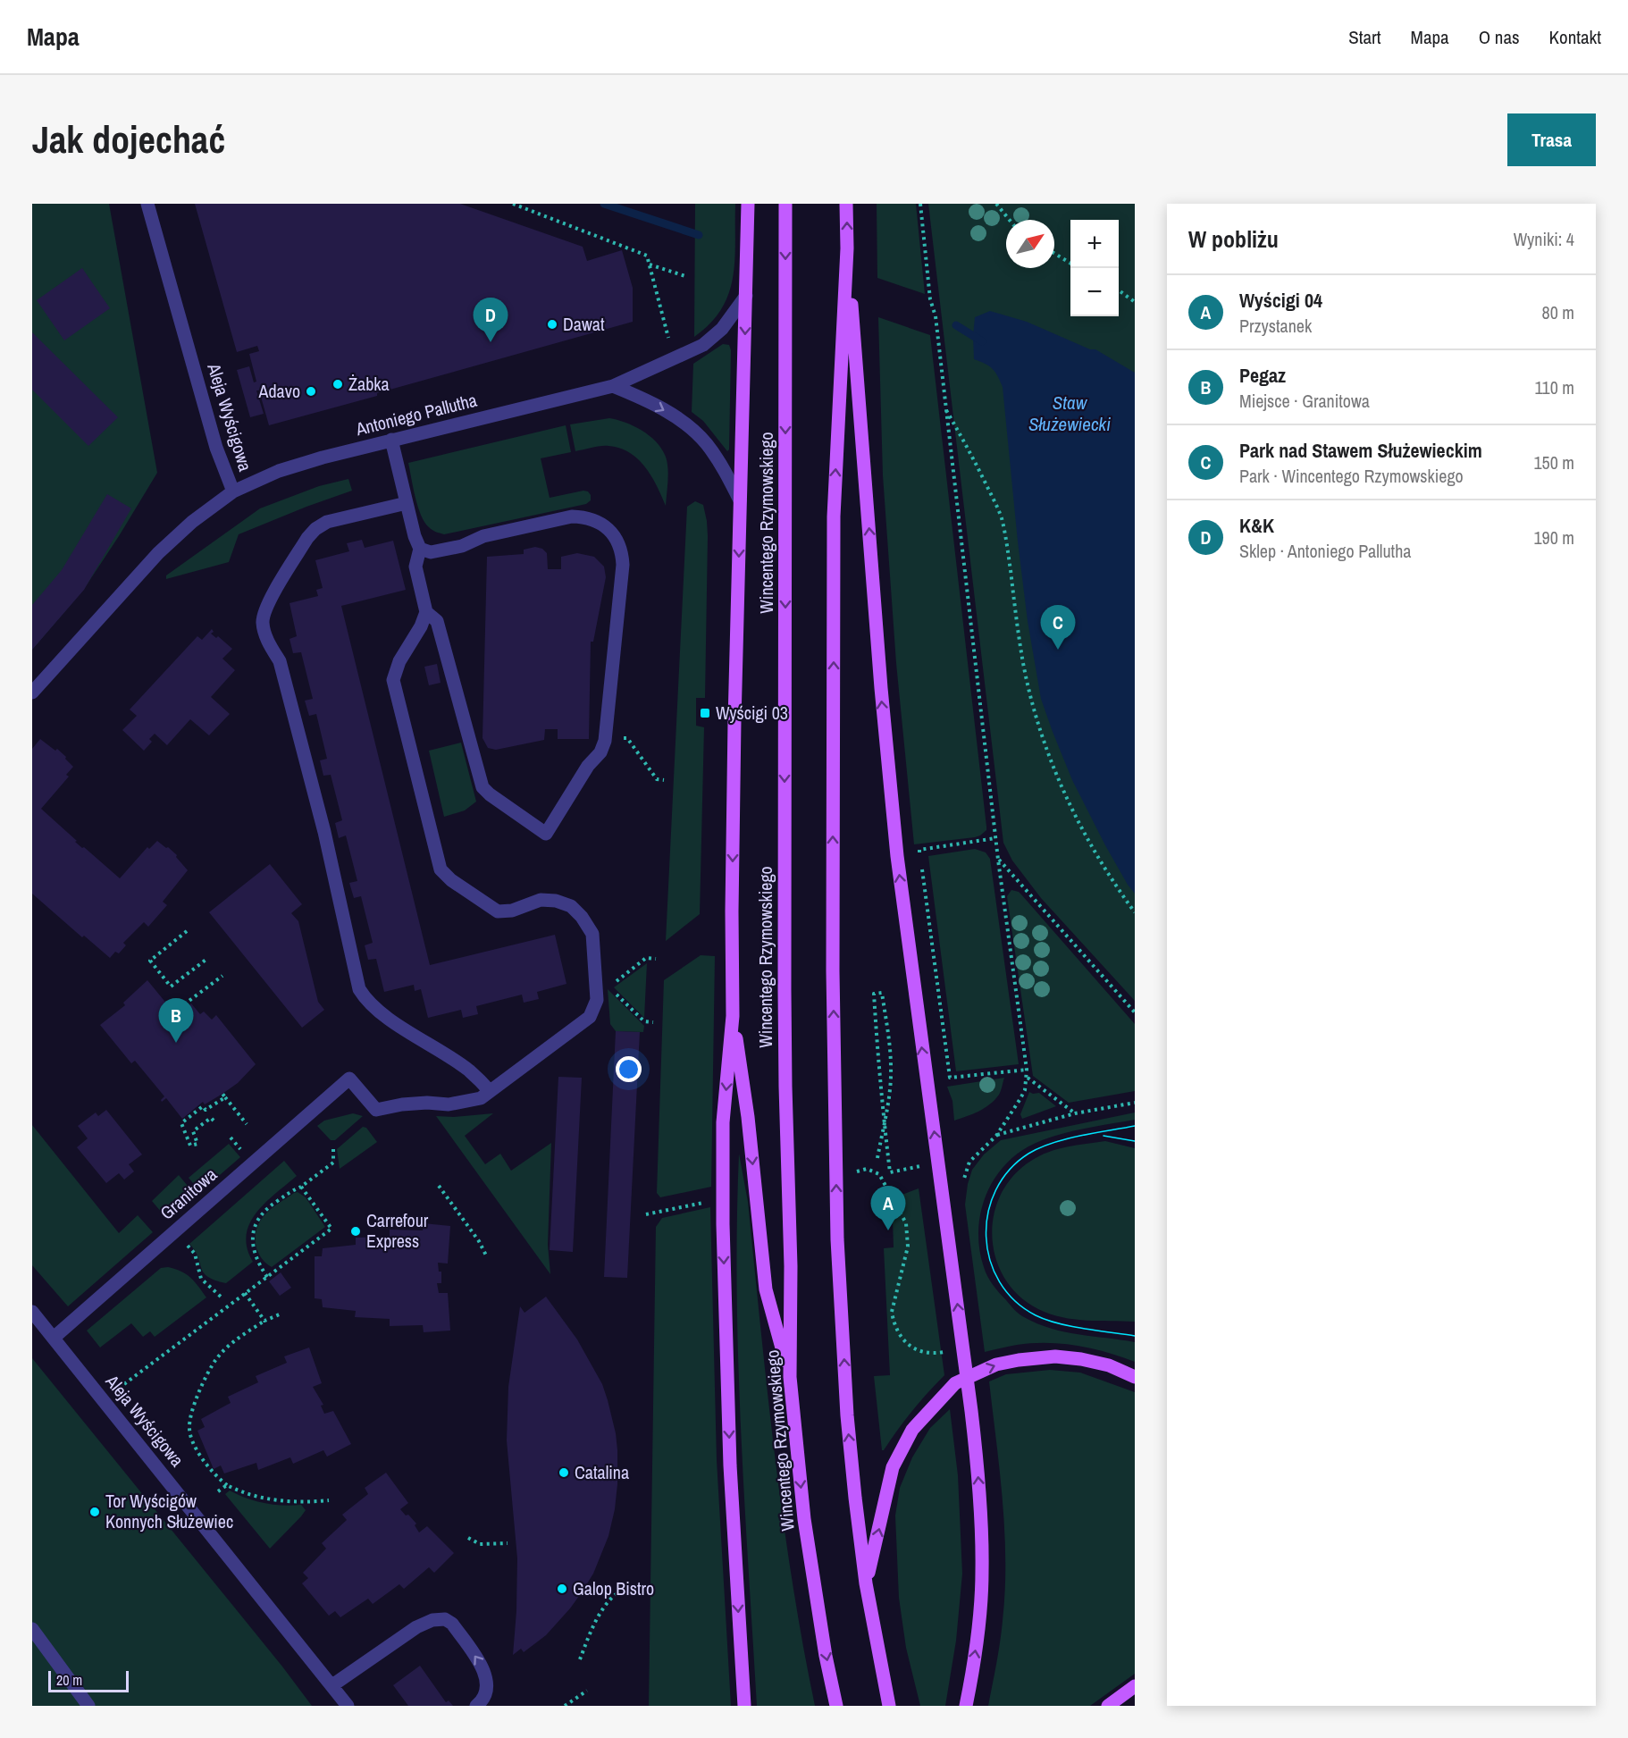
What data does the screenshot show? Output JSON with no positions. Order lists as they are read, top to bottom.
{
  "streets": {
    "main road": ["Wincentego Rzymowskiego"],
    "street": ["Antoniego Pallutha", "Aleja Wyścigowa", "Granitowa"]
  },
  "crossings": [
    ["Antoniego Pallutha", "Aleja Wyścigowa"],
    ["Antoniego Pallutha", "Wincentego Rzymowskiego"],
    ["Aleja Wyścigowa", "Granitowa"]
  ],
  "water": ["Staw Służewiecki"],
  "places": {
    "other": [
      "Dawat",
      "Żabka",
      "Adavo",
      "Carrefour Express",
      "Catalina",
      "Tor Wyścigów Konnych Służewiec",
      "Galop Bistro"
    ],
    "transit": ["Wyścigi 03"]
  },
  "scale_bar": "20 m",
  "north": "top right",
  "page": {
    "header": "Mapa",
    "nav": [
      "Start",
      "Mapa",
      "O nas",
      "Kontakt"
    ],
    "buttons": "Trasa",
    "title": "Jak dojechać",
    "heading": ["W pobliżu", "Wyniki: 4"],
    "map_buttons": ["+", "−"],
    "list": [
      {
        "mark": "A",
        "name": "Wyścigi 04",
        "note": "Przystanek",
        "value": "80 m"
      },
      {
        "mark": "B",
        "name": "Pegaz",
        "note": "Miejsce · Granitowa",
        "value": "110 m"
      },
      {
        "mark": "C",
        "name": "Park nad Stawem Służewieckim",
        "note": "Park · Wincentego Rzymowskiego",
        "value": "150 m"
      },
      {
        "mark": "D",
        "name": "K&K",
        "note": "Sklep · Antoniego Pallutha",
        "value": "190 m"
      }
    ],
    "pins": [
      "D",
      "C",
      "B",
      "A"
    ],
    "scale": "20 m"
  }
}
